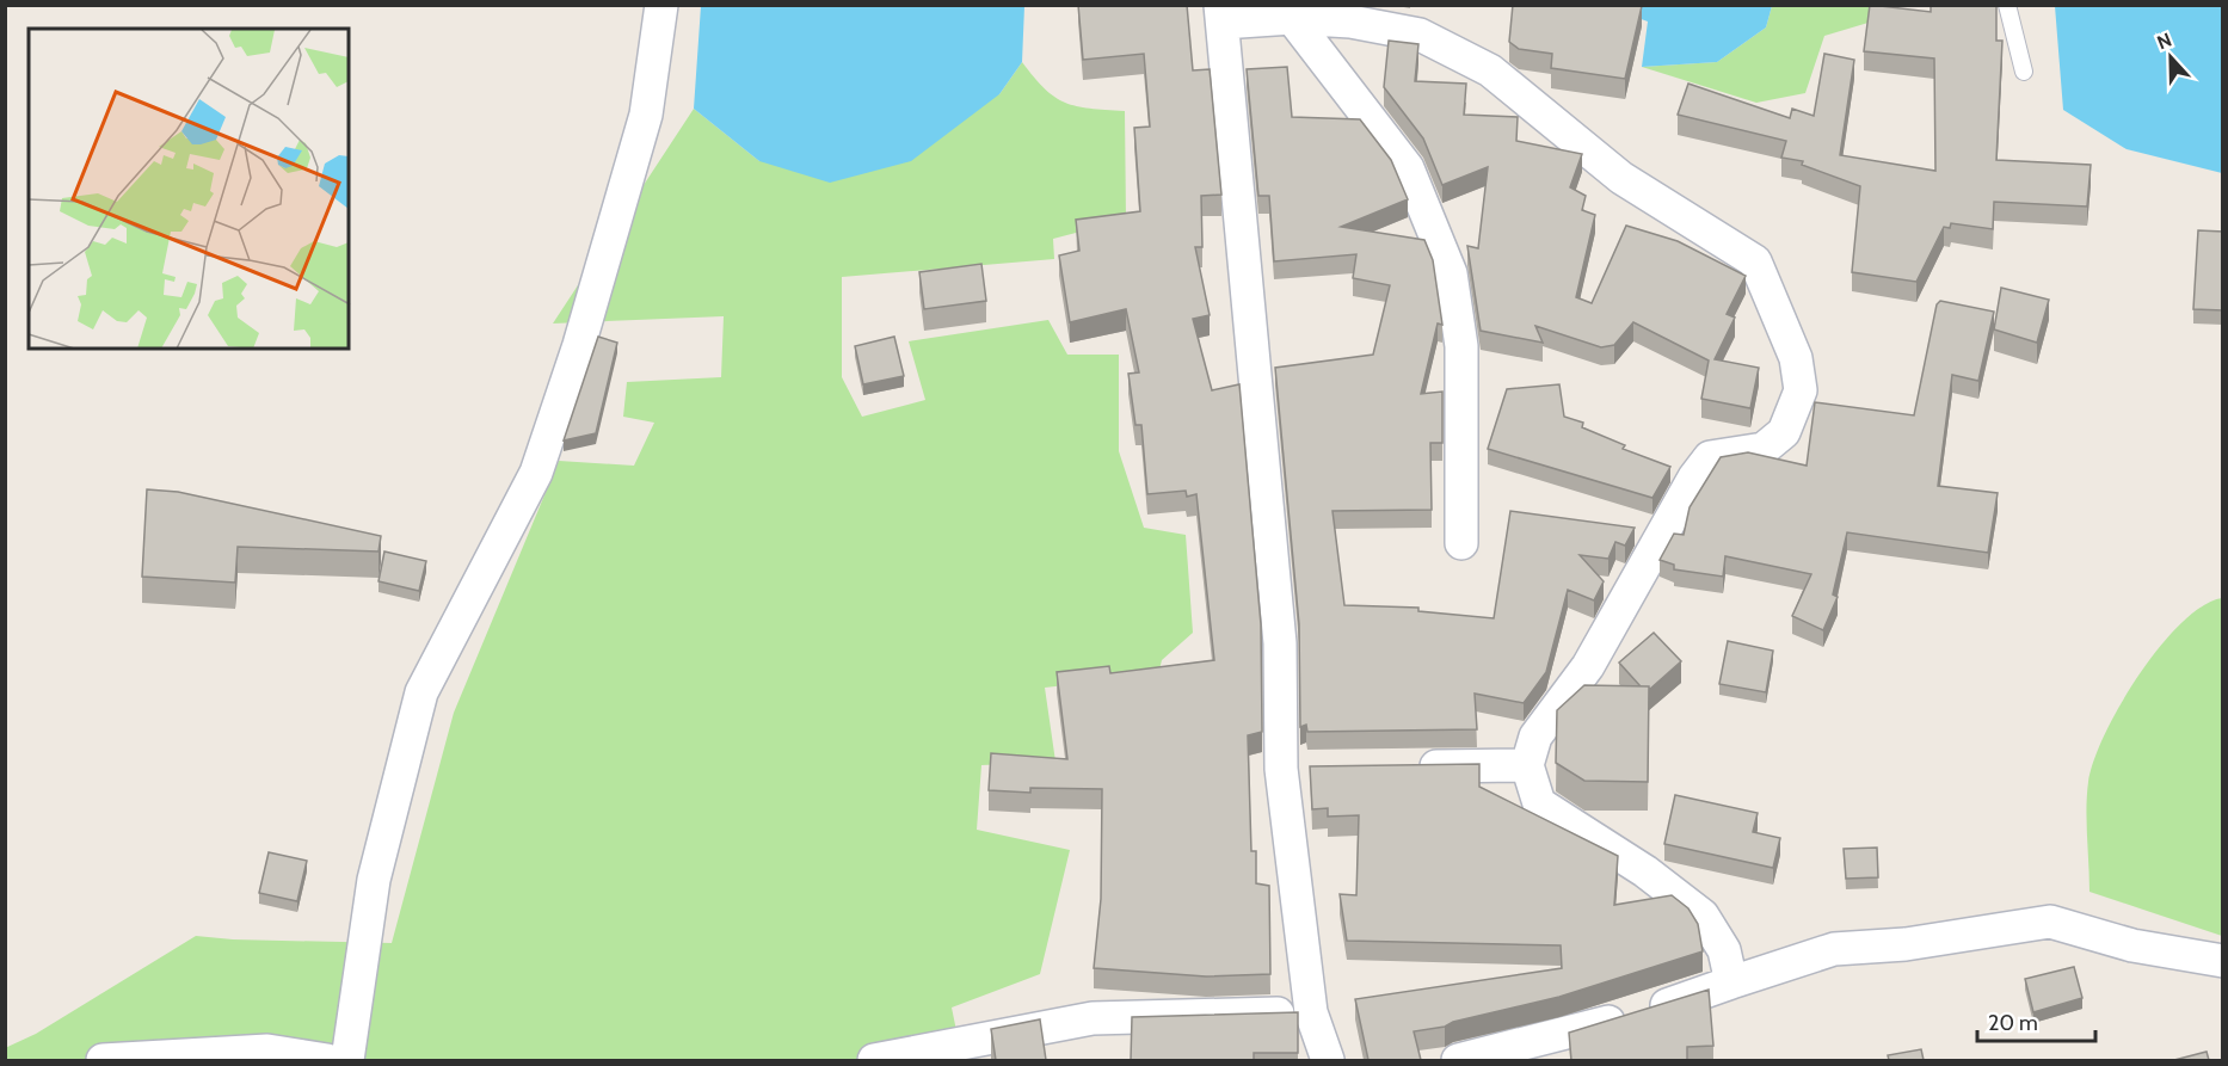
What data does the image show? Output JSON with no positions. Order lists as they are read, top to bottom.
{
  "scale_bar": "20 m",
  "north": "top"
}
